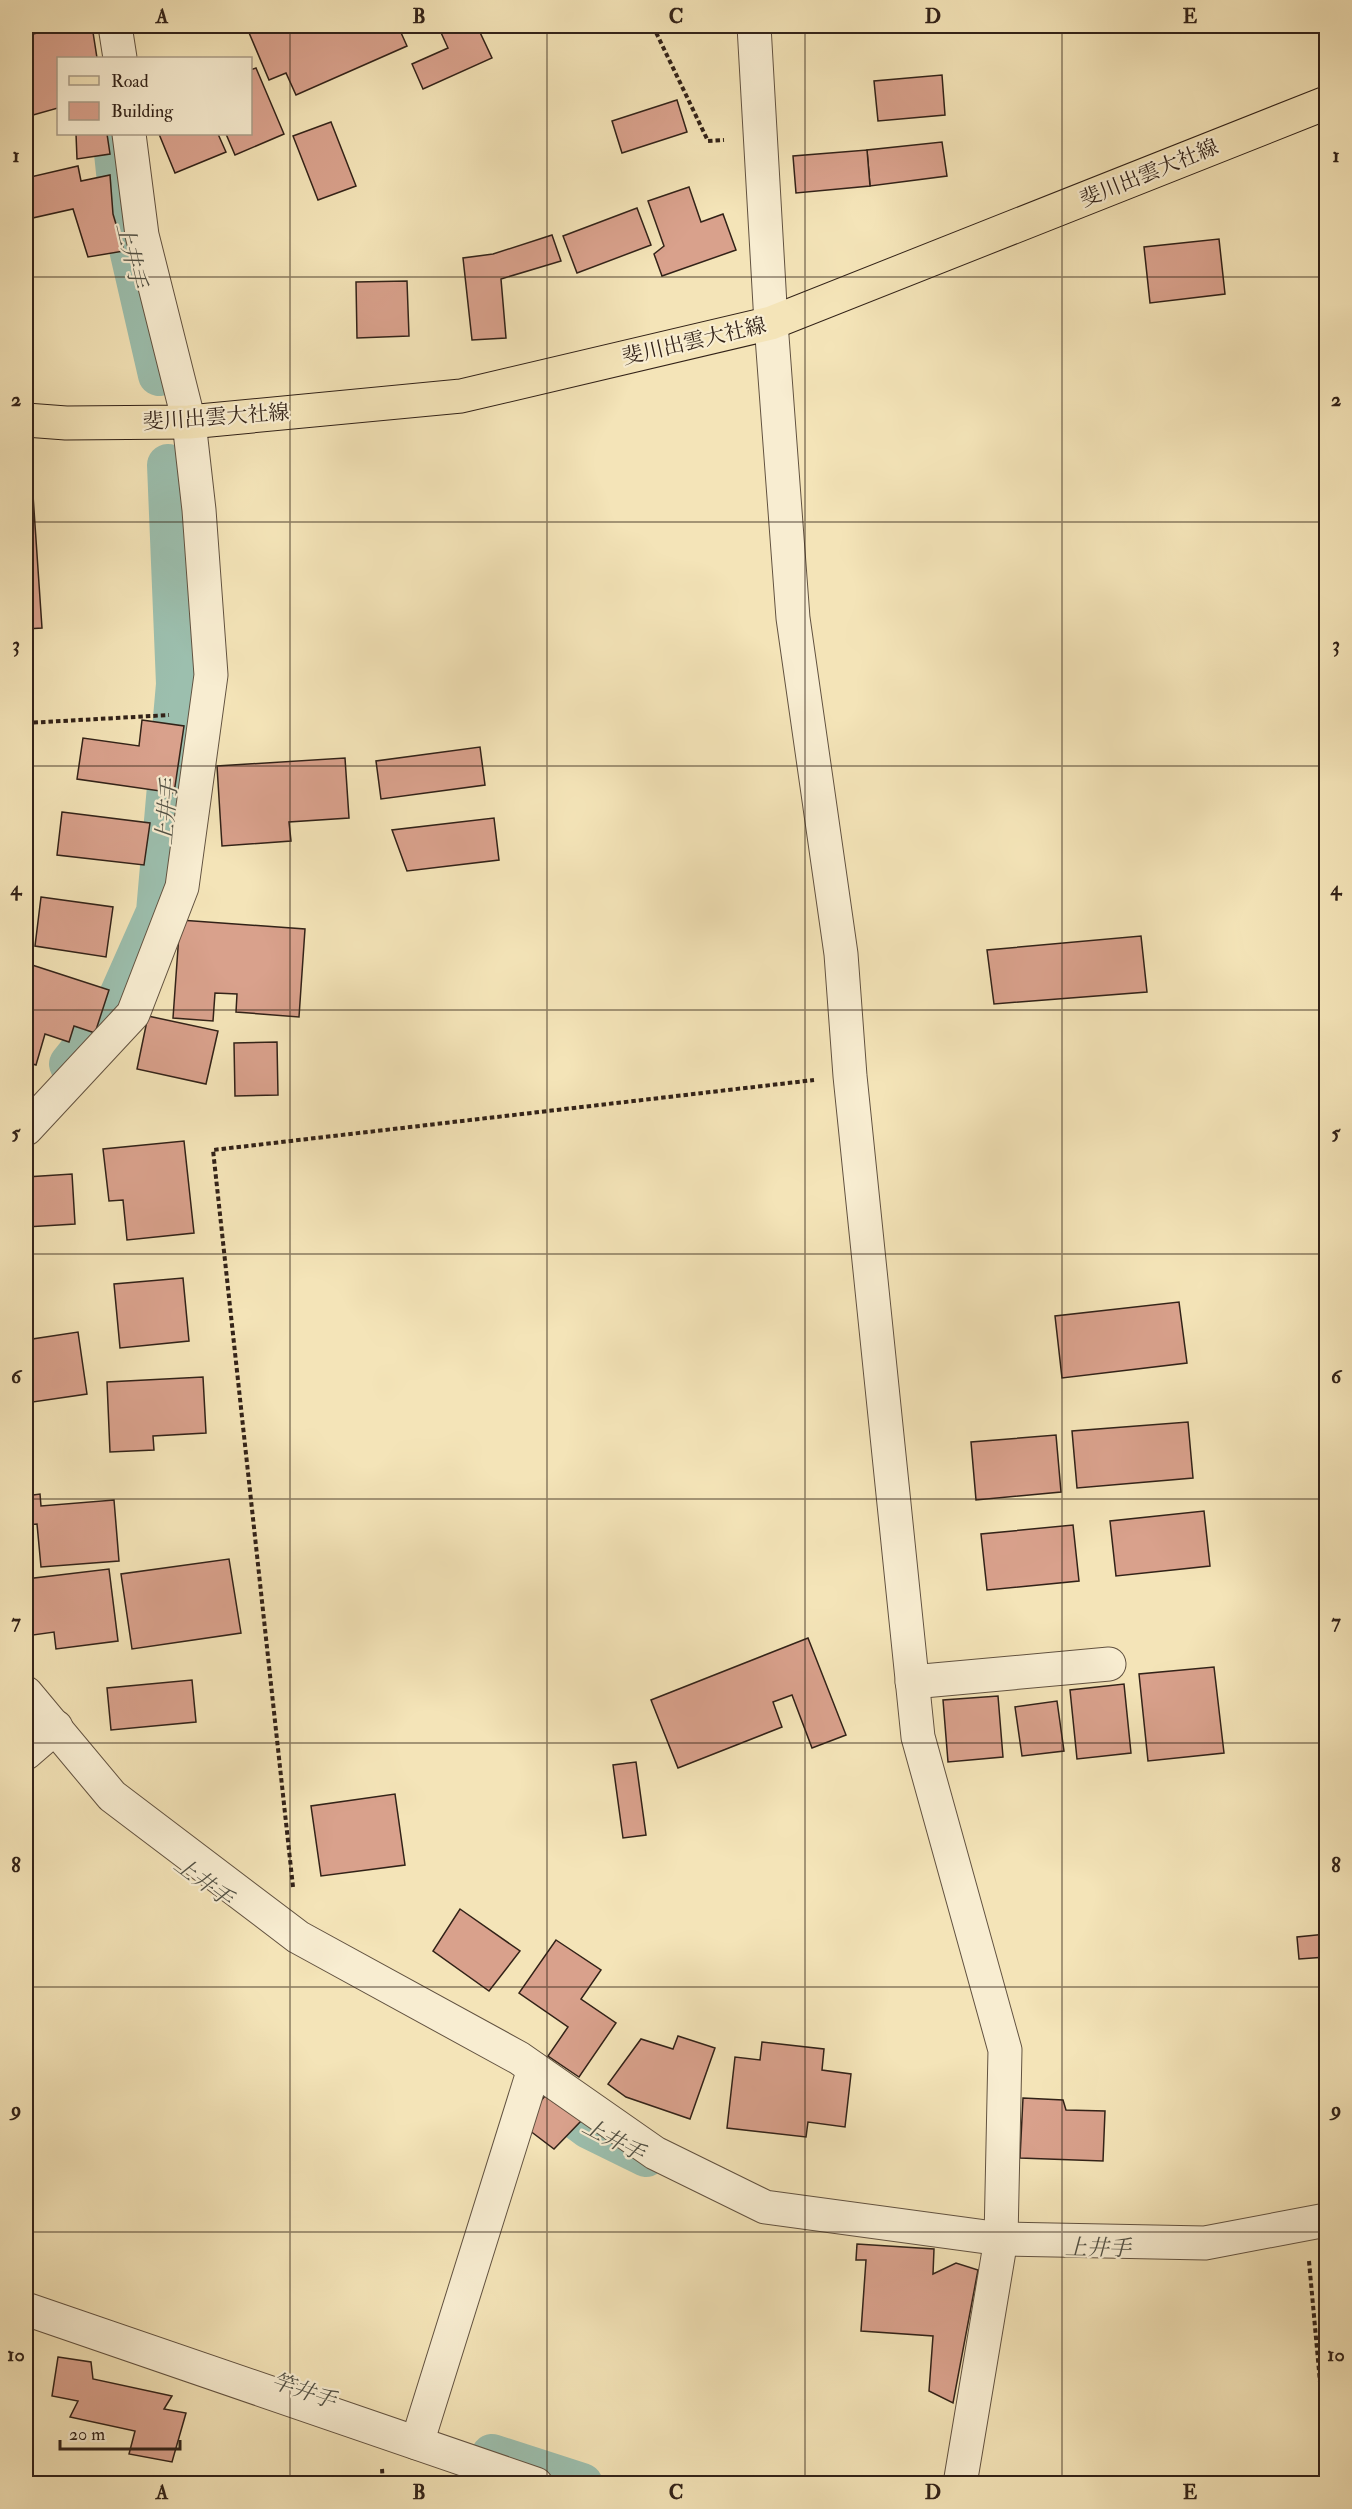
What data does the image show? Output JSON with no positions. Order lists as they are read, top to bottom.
{
  "streets": {
    "main road": ["斐川出雲大社線"]
  },
  "water": ["上井手", "竿井手"],
  "legend": ["Road", "Building"],
  "scale_bar": "20 m",
  "grid": {
    "columns": [
      "A",
      "B",
      "C",
      "D",
      "E"
    ],
    "rows": [
      "1",
      "2",
      "3",
      "4",
      "5",
      "6",
      "7",
      "8",
      "9",
      "10"
    ]
  }
}
